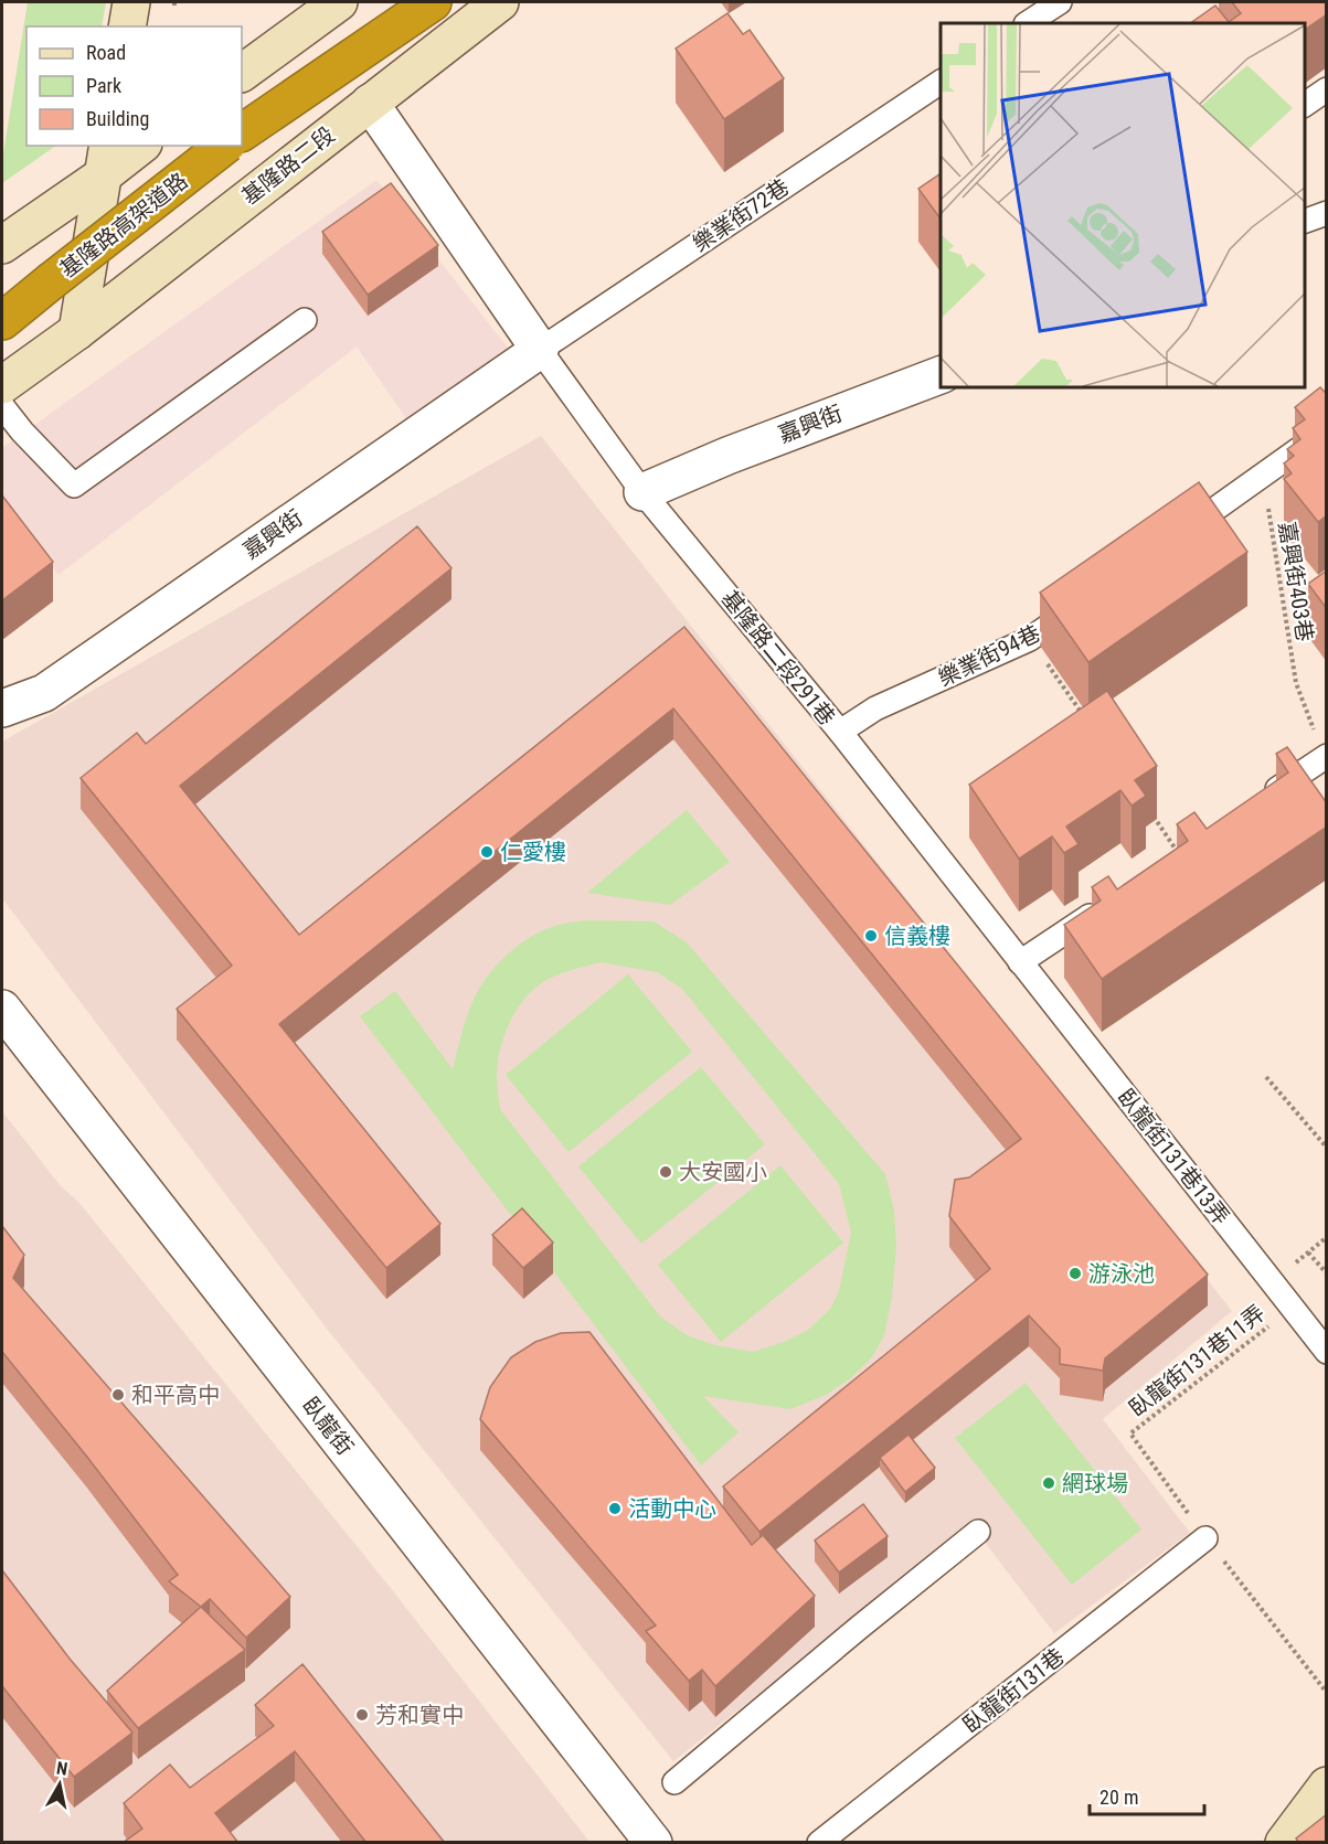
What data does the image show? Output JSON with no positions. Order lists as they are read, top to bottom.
{
  "streets": {
    "highway": ["基隆路高架道路"],
    "main road": ["基隆路二段"],
    "street": ["嘉興街", "臥龍街"],
    "lane": [
      "樂業街72巷",
      "樂業街94巷",
      "基隆路二段291巷",
      "臥龍街131巷13弄",
      "臥龍街131巷"
    ],
    "path": ["嘉興街403巷", "臥龍街131巷11弄"]
  },
  "crossings": [
    ["樂業街72巷", "嘉興街"],
    ["樂業街72巷", "基隆路二段291巷"],
    ["嘉興街", "基隆路二段291巷"],
    ["樂業街94巷", "基隆路二段291巷"],
    ["基隆路二段291巷", "臥龍街131巷13弄"],
    ["臥龍街131巷13弄", "臥龍街131巷11弄"],
    ["臥龍街131巷11弄", "臥龍街131巷"]
  ],
  "places": [
    "仁愛樓",
    "信義樓",
    "大安國小",
    "游泳池",
    "和平高中",
    "網球場",
    "活動中心",
    "芳和實中"
  ],
  "legend": ["Road", "Park", "Building"],
  "scale_bar": "20 m",
  "north": "top"
}
